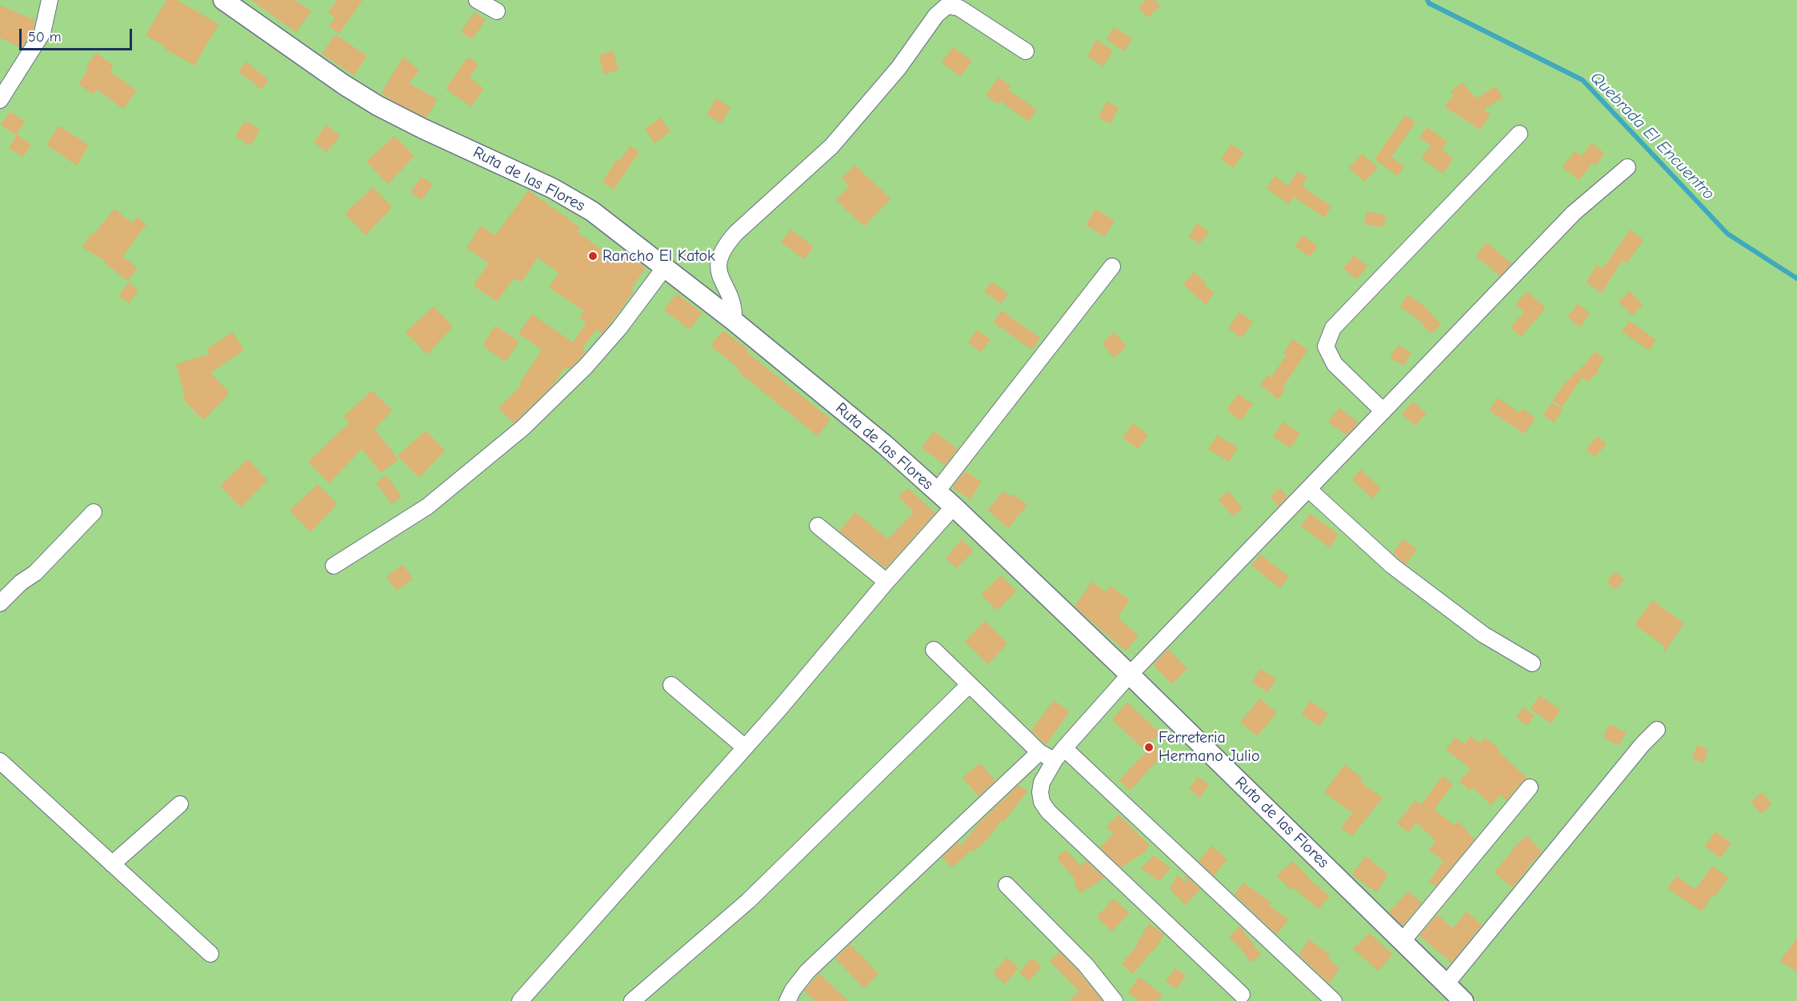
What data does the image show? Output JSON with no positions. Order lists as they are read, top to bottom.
{
  "streets": {
    "main road": ["Ruta de las Flores"]
  },
  "water": ["Quebrada El Encuentro"],
  "places": ["Rancho El Katok", "Ferreteria Hermano Julio"],
  "scale_bar": "50 m"
}
